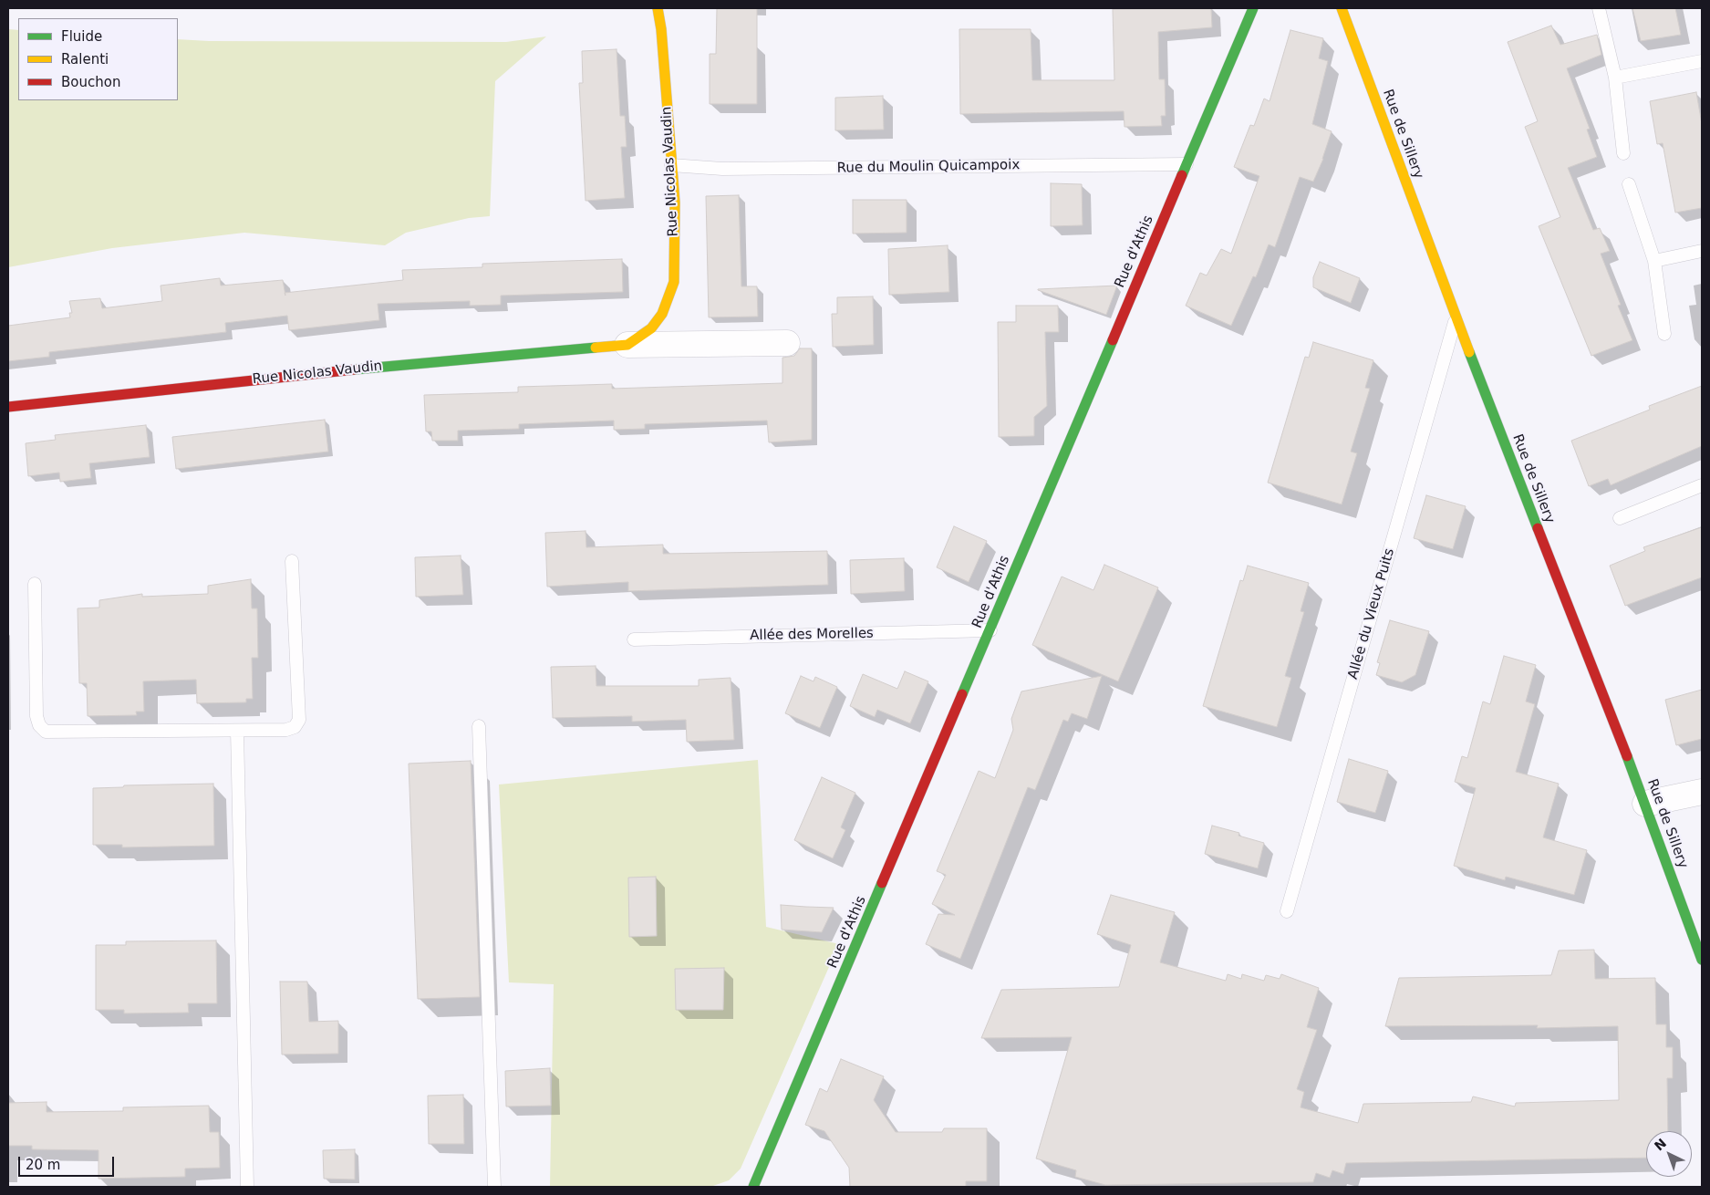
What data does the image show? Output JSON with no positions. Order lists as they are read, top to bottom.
{
  "streets": {
    "street": ["Rue de Sillery", "Rue Nicolas Vaudin", "Rue d'Athis"],
    "lane": ["Rue du Moulin Quicampoix", "Allée du Vieux Puits", "Allée des Morelles"]
  },
  "crossings": [
    ["Rue de Sillery", "Allée du Vieux Puits"],
    ["Rue du Moulin Quicampoix", "Rue Nicolas Vaudin"],
    ["Rue du Moulin Quicampoix", "Rue d'Athis"],
    ["Rue d'Athis", "Allée des Morelles"]
  ],
  "legend": ["Fluide", "Ralenti", "Bouchon"],
  "scale_bar": "20 m",
  "north": "top left"
}
